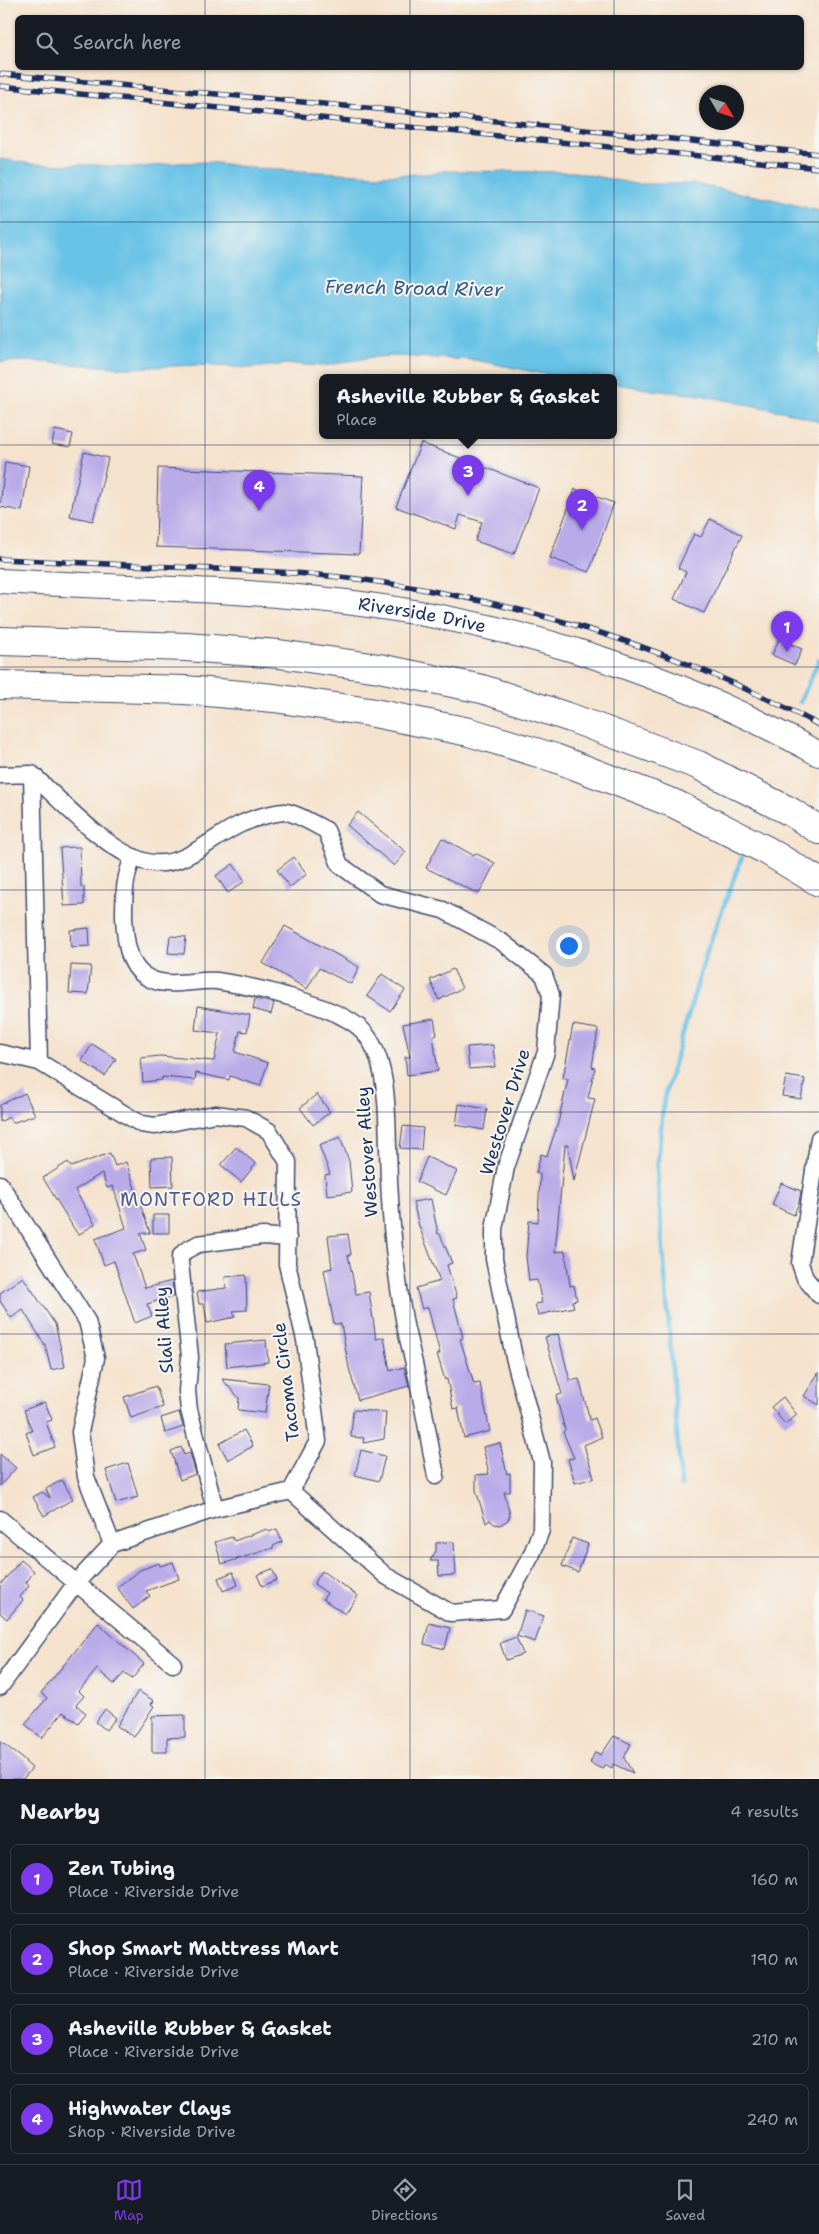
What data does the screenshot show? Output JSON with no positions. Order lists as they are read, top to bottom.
{
  "streets": {
    "main road": ["Riverside Drive"],
    "street": [
      "Westover Drive",
      "Westover Alley",
      "Slali Alley",
      "Tacoma Circle"
    ]
  },
  "crossings": [
    ["Westover Drive", "Westover Alley"],
    ["Westover Drive", "Tacoma Circle"],
    ["Slali Alley", "Tacoma Circle"]
  ],
  "districts": ["MONTFORD HILLS"],
  "water": ["French Broad River"],
  "north": "bottom right",
  "page": {
    "search": "Search here",
    "popup": ["Asheville Rubber & Gasket", "Place"],
    "pins": [
      "3",
      "4",
      "2",
      "1"
    ],
    "heading": ["Nearby", "4 results"],
    "list": [
      {
        "mark": "1",
        "name": "Zen Tubing",
        "note": "Place · Riverside Drive",
        "value": "160 m"
      },
      {
        "mark": "2",
        "name": "Shop Smart Mattress Mart",
        "note": "Place · Riverside Drive",
        "value": "190 m"
      },
      {
        "mark": "3",
        "name": "Asheville Rubber & Gasket",
        "note": "Place · Riverside Drive",
        "value": "210 m"
      },
      {
        "mark": "4",
        "name": "Highwater Clays",
        "note": "Shop · Riverside Drive",
        "value": "240 m"
      }
    ],
    "nav": ["Map", "Directions", "Saved"]
  }
}
